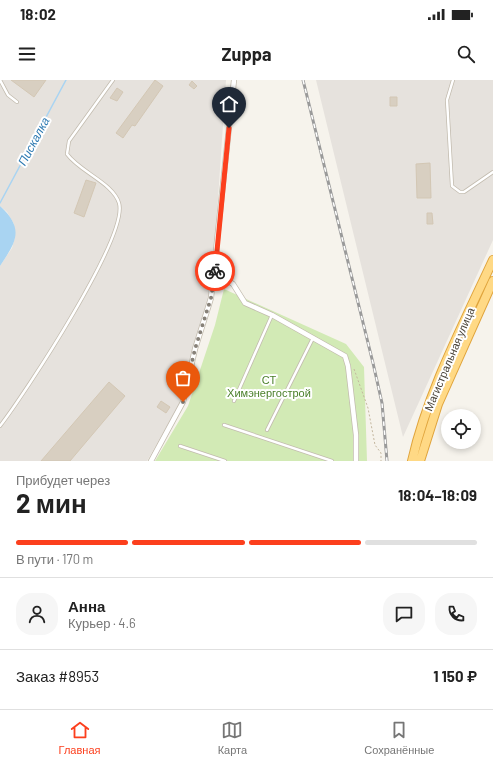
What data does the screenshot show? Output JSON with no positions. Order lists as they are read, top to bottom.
{
  "streets": {
    "highway": ["Магистральная улица"]
  },
  "water": ["Пискалка"],
  "parks": ["СТ Химэнергострой"],
  "page": {
    "status": "18:02",
    "header": "Zuppa",
    "heading": ["2 мин", "Прибудет через", "18:04–18:09"],
    "panel": [
      "Анна",
      "Курьер · 4.6",
      "Заказ #8953",
      "1 150 ₽"
    ],
    "bar": "В пути · 170 m",
    "tabs": ["Главная", "Карта", "Сохранённые"]
  }
}
